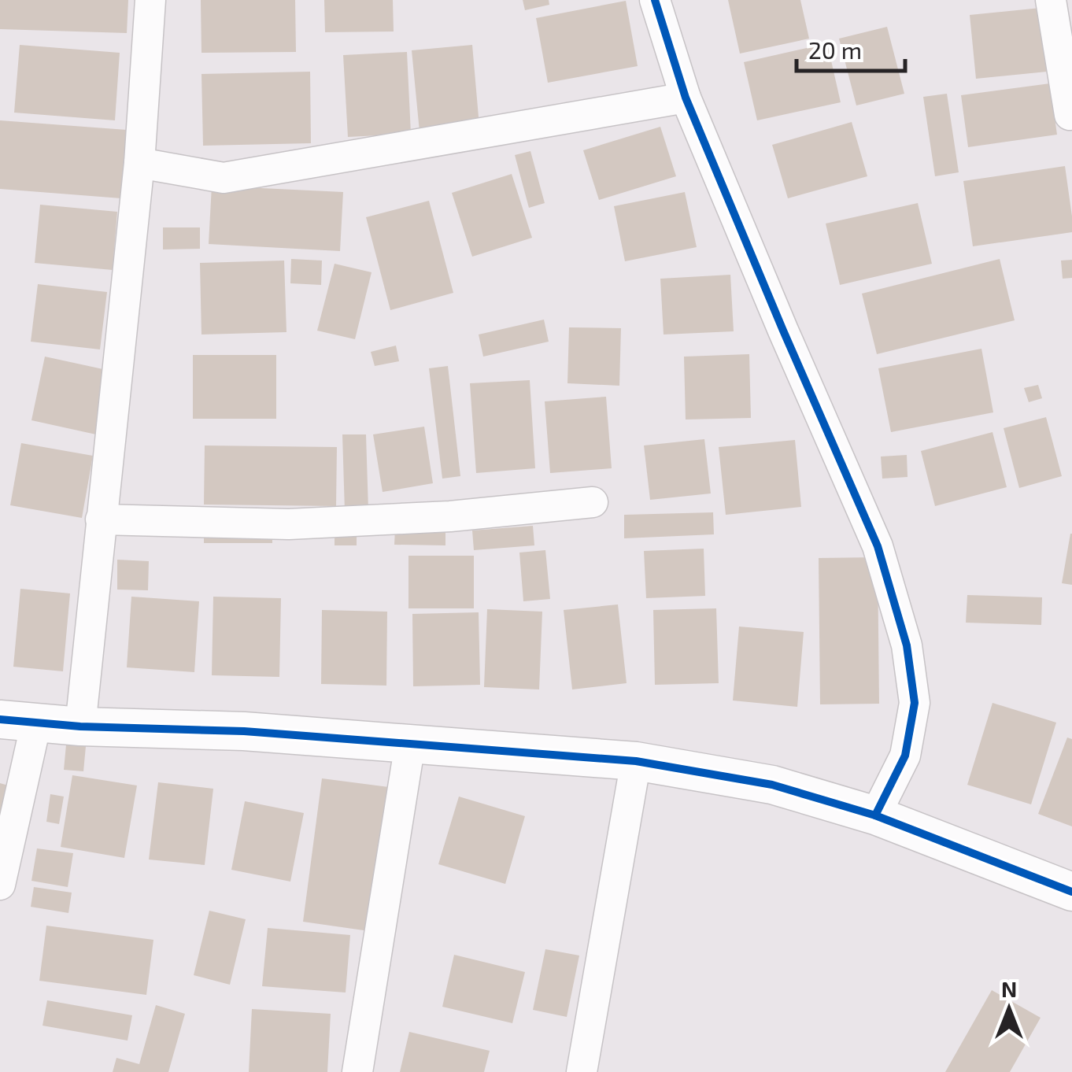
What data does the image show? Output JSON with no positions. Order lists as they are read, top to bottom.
{
  "scale_bar": "20 m",
  "north": "top"
}
